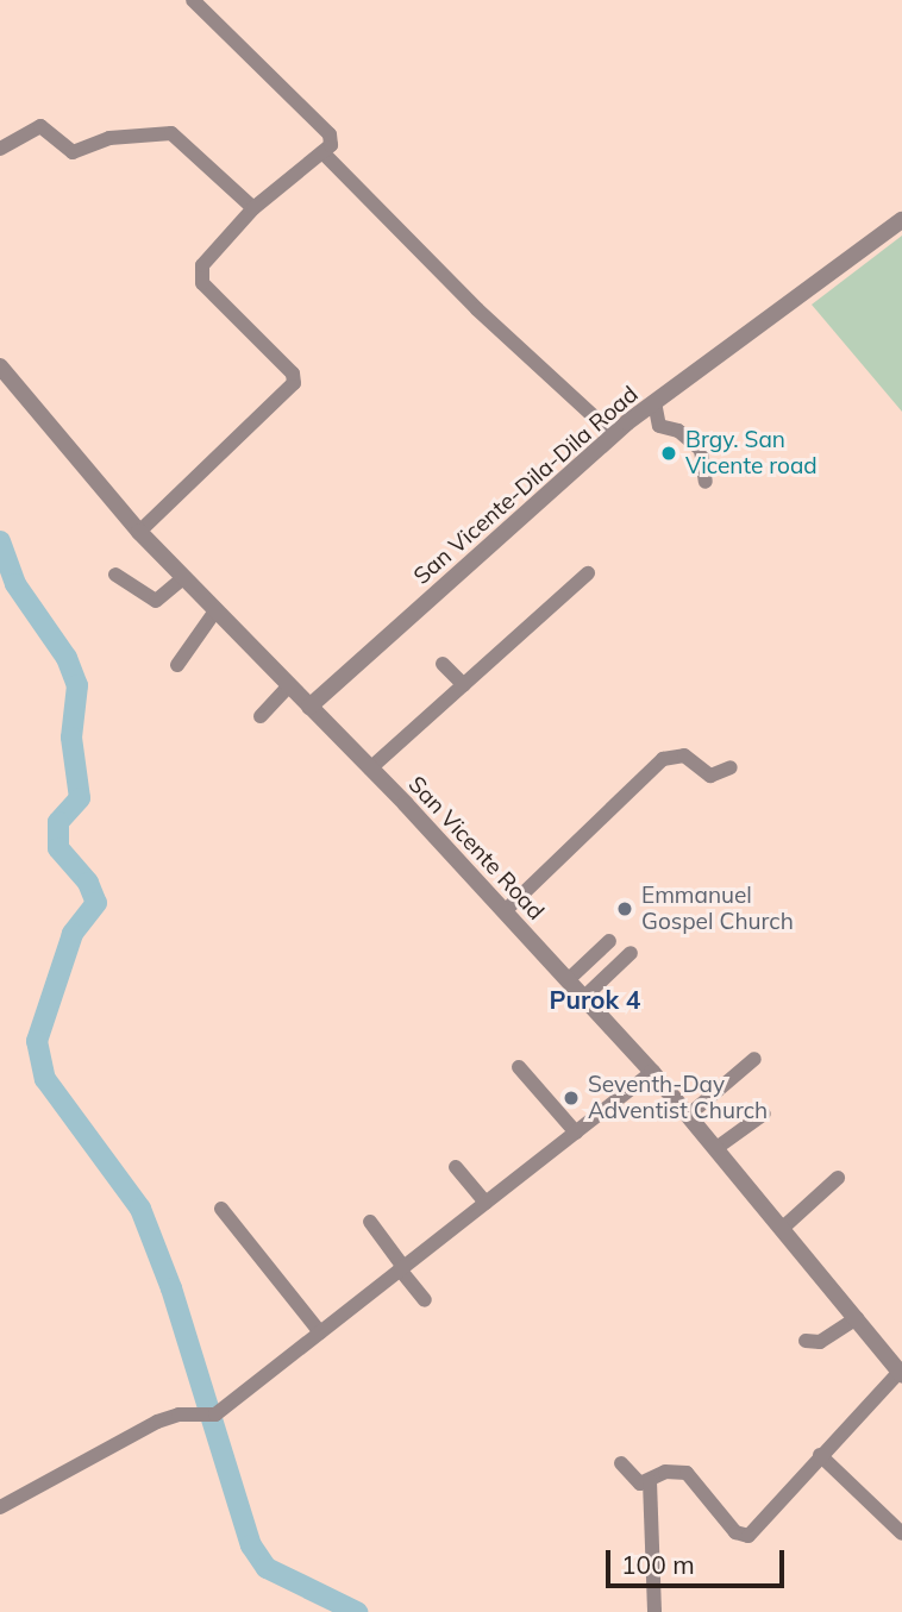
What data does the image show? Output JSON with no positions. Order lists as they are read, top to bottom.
{
  "streets": {
    "street": ["San Vicente-Dila-Dila Road", "San Vicente Road"]
  },
  "crossings": [
    ["San Vicente-Dila-Dila Road", "San Vicente Road"]
  ],
  "districts": ["Purok 4"],
  "places": ["Brgy. San Vicente road", "Emmanuel Gospel Church", "Seventh-Day Adventist Church"],
  "scale_bar": "100 m"
}
